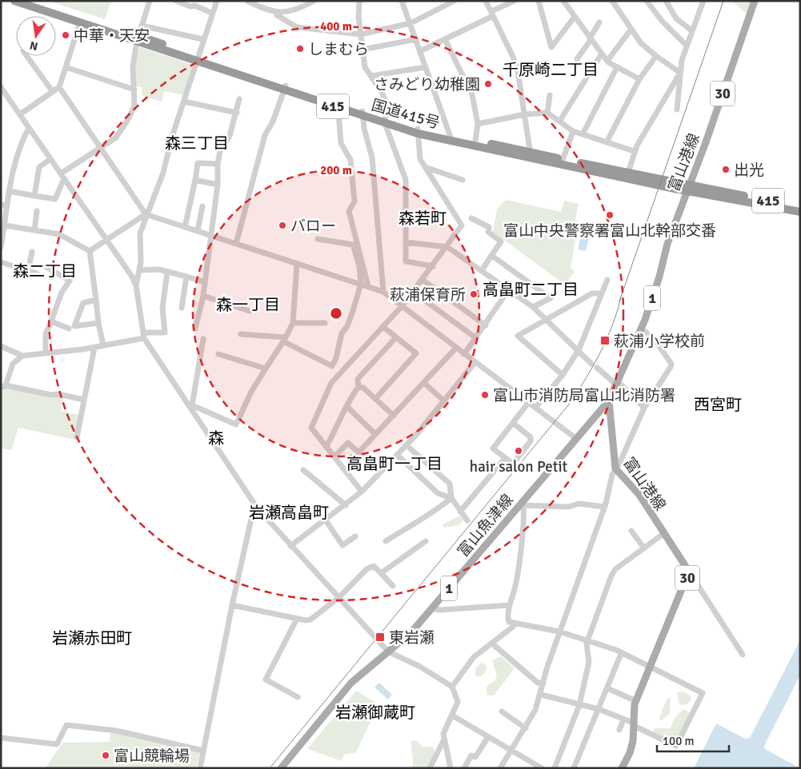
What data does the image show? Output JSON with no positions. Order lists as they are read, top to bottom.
{
  "streets": {
    "highway": ["415", "国道415号"],
    "main road": [
      "30",
      "富山港線",
      "1",
      "富山魚津線"
    ]
  },
  "crossings": [
    ["30", "富山港線"],
    ["国道415号", "富山港線"],
    ["富山港線", "富山魚津線"]
  ],
  "districts": [
    "千原崎二丁目",
    "森三丁目",
    "森若町",
    "森二丁目",
    "高畠町二丁目",
    "森一丁目",
    "西宮町",
    "森",
    "高畠町一丁目",
    "岩瀬高畠町",
    "岩瀬赤田町",
    "岩瀬御蔵町"
  ],
  "places": {
    "other": [
      "中華・天安",
      "しまむら",
      "さみどり幼稚園",
      "出光",
      "富山中央警察署富山北幹部交番",
      "バロー",
      "萩浦保育所",
      "富山市消防局富山北消防署",
      "hair salon Petit",
      "富山競輪場"
    ],
    "transit": ["萩浦小学校前", "東岩瀬"]
  },
  "scale_bar": "100 m",
  "north": "bottom",
  "rings": ["400 m", "200 m"]
}
